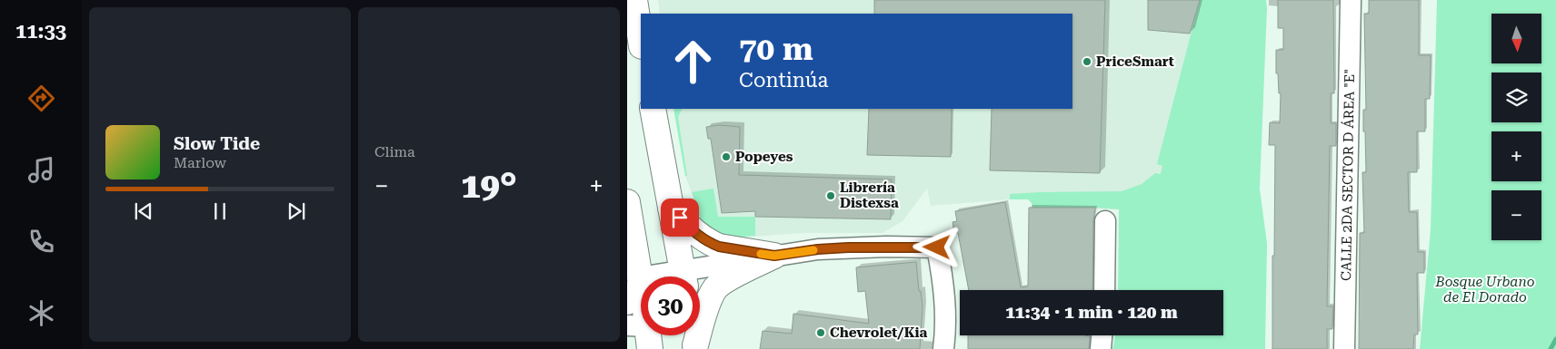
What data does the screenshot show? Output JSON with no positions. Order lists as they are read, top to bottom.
{
  "streets": {
    "street": ["CALLE 2DA SECTOR D ÁREA \"E\""]
  },
  "parks": ["Bosque Urbano de El Dorado"],
  "places": [
    "PriceSmart",
    "Popeyes",
    "Librería Distexsa",
    "Chevrolet/Kia"
  ],
  "north": "bottom",
  "page": {
    "tabs": "11:33",
    "tile": "Clima",
    "map_buttons": ["+", "−"],
    "turn": ["70 m", "Continúa"],
    "song": ["Slow Tide", "Marlow"],
    "heat": ["−", "19°", "+"],
    "limit": "30",
    "trip": "11:34 · 1 min · 120 m"
  }
}
